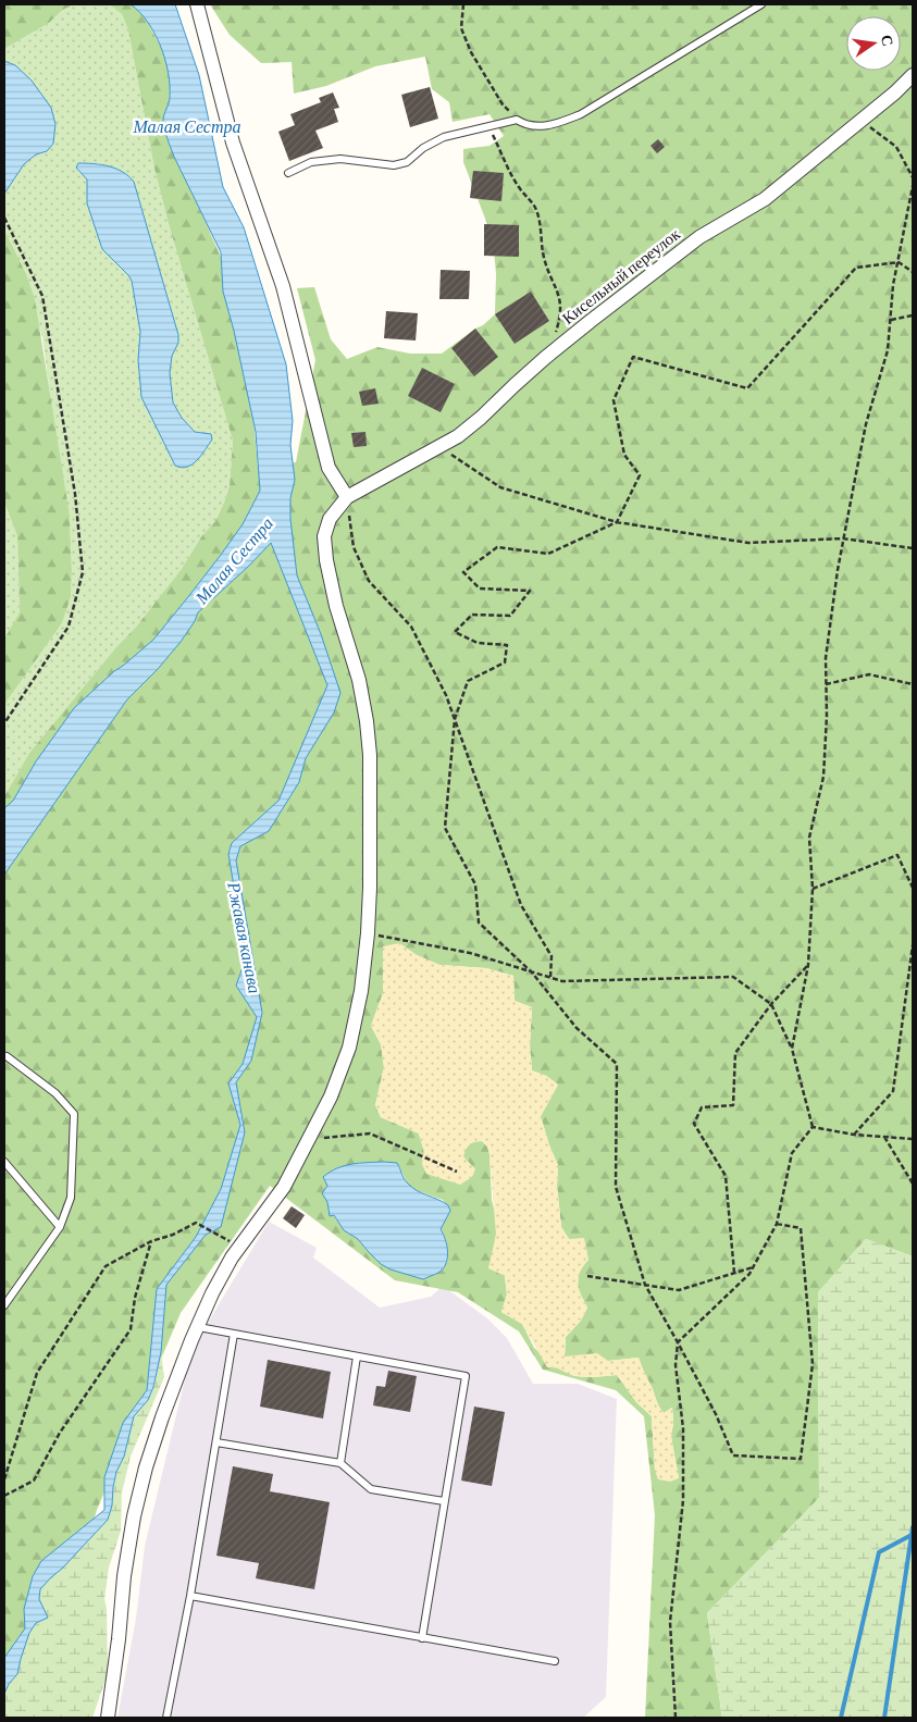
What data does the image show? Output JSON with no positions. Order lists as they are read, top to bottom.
{
  "streets": {
    "street": ["Кисельный переулок"]
  },
  "water": ["Малая Сестра", "Ржавая канава"],
  "north": "right"
}
